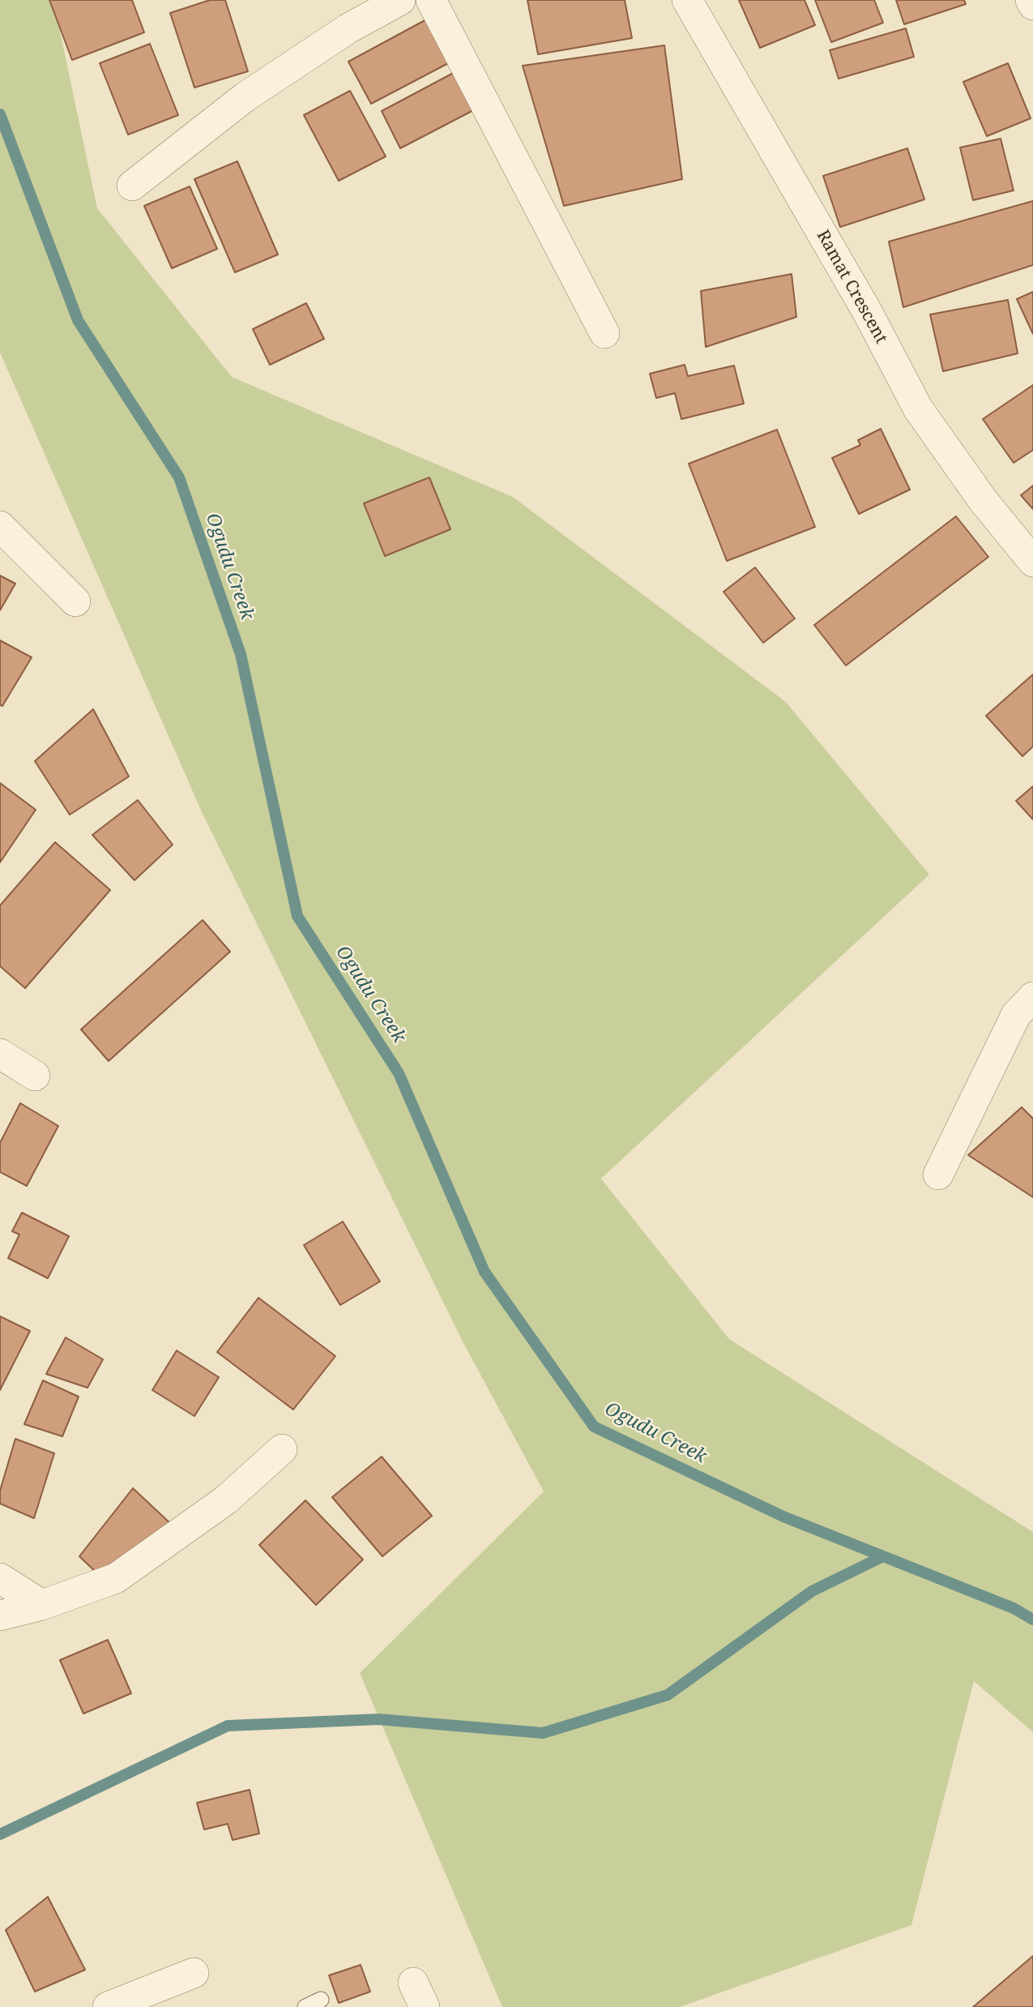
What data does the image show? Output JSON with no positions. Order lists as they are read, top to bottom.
{
  "streets": {
    "street": ["Ramat Crescent"]
  },
  "water": ["Ogudu Creek"]
}
